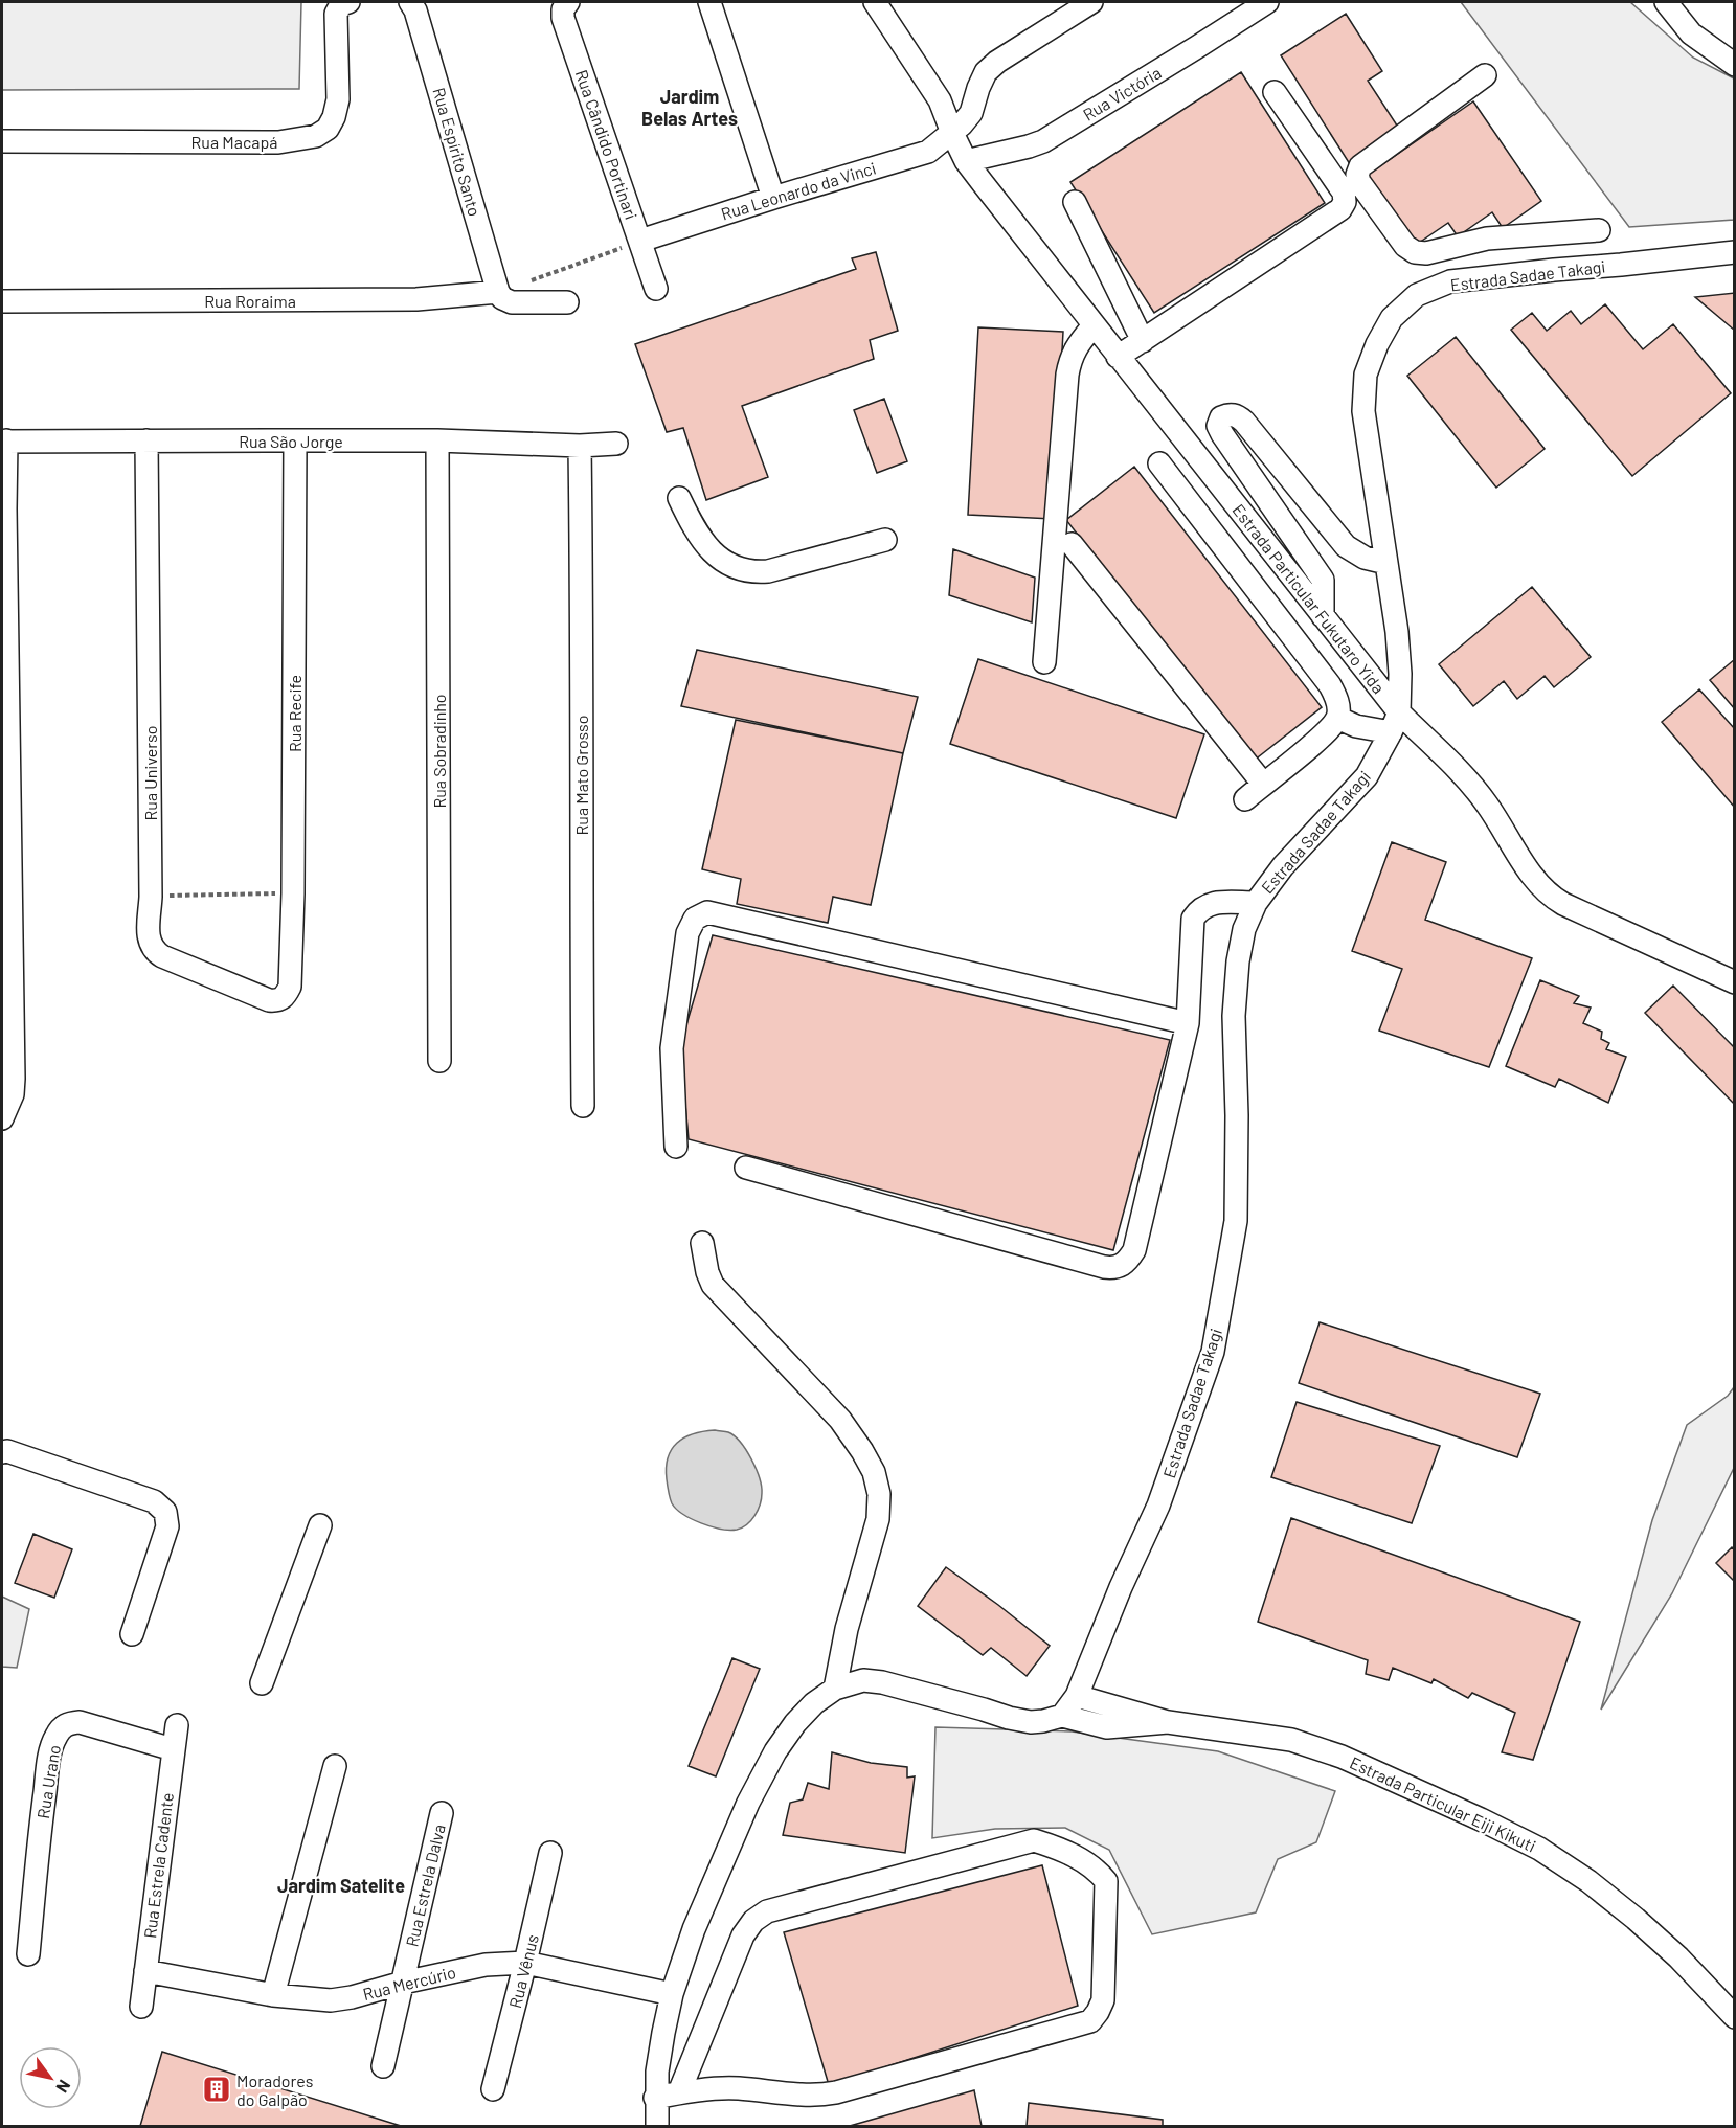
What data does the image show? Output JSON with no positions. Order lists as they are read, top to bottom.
{
  "streets": {
    "street": [
      "Rua Victória",
      "Rua Macapá",
      "Rua Cândido Portinari",
      "Rua Espírito Santo",
      "Rua Leonardo da Vinci",
      "Estrada Sadae Takagi",
      "Rua Roraima",
      "Rua São Jorge",
      "Estrada Particular Fukutaro Yida",
      "Rua Recife",
      "Rua Sobradinho",
      "Rua Universo",
      "Rua Mato Grosso",
      "Rua Urano",
      "Estrada Particular Eiji Kikuti",
      "Rua Estrela Cadente",
      "Rua Estrela Dalva",
      "Rua Vênus",
      "Rua Mercúrio"
    ]
  },
  "crossings": [
    ["Rua Victória", "Estrada Particular Fukutaro Yida"],
    ["Rua Cândido Portinari", "Rua Leonardo da Vinci"],
    ["Rua Espírito Santo", "Rua Roraima"],
    ["Rua Leonardo da Vinci", "Estrada Particular Fukutaro Yida"],
    ["Estrada Sadae Takagi", "Estrada Particular Fukutaro Yida"],
    ["Estrada Sadae Takagi", "Estrada Particular Eiji Kikuti"],
    ["Rua São Jorge", "Rua Recife"],
    ["Rua São Jorge", "Rua Sobradinho"],
    ["Rua São Jorge", "Rua Universo"],
    ["Rua São Jorge", "Rua Mato Grosso"],
    ["Rua Recife", "Rua Universo"],
    ["Rua Urano", "Rua Estrela Cadente"],
    ["Estrada Particular Eiji Kikuti", "Rua Mercúrio"],
    ["Rua Estrela Cadente", "Rua Mercúrio"],
    ["Rua Estrela Dalva", "Rua Mercúrio"],
    ["Rua Vênus", "Rua Mercúrio"]
  ],
  "districts": ["Jardim Belas Artes", "Jardim Satelite"],
  "places": {
    "building": ["Moradores do Galpão"]
  },
  "north": "bottom right"
}
